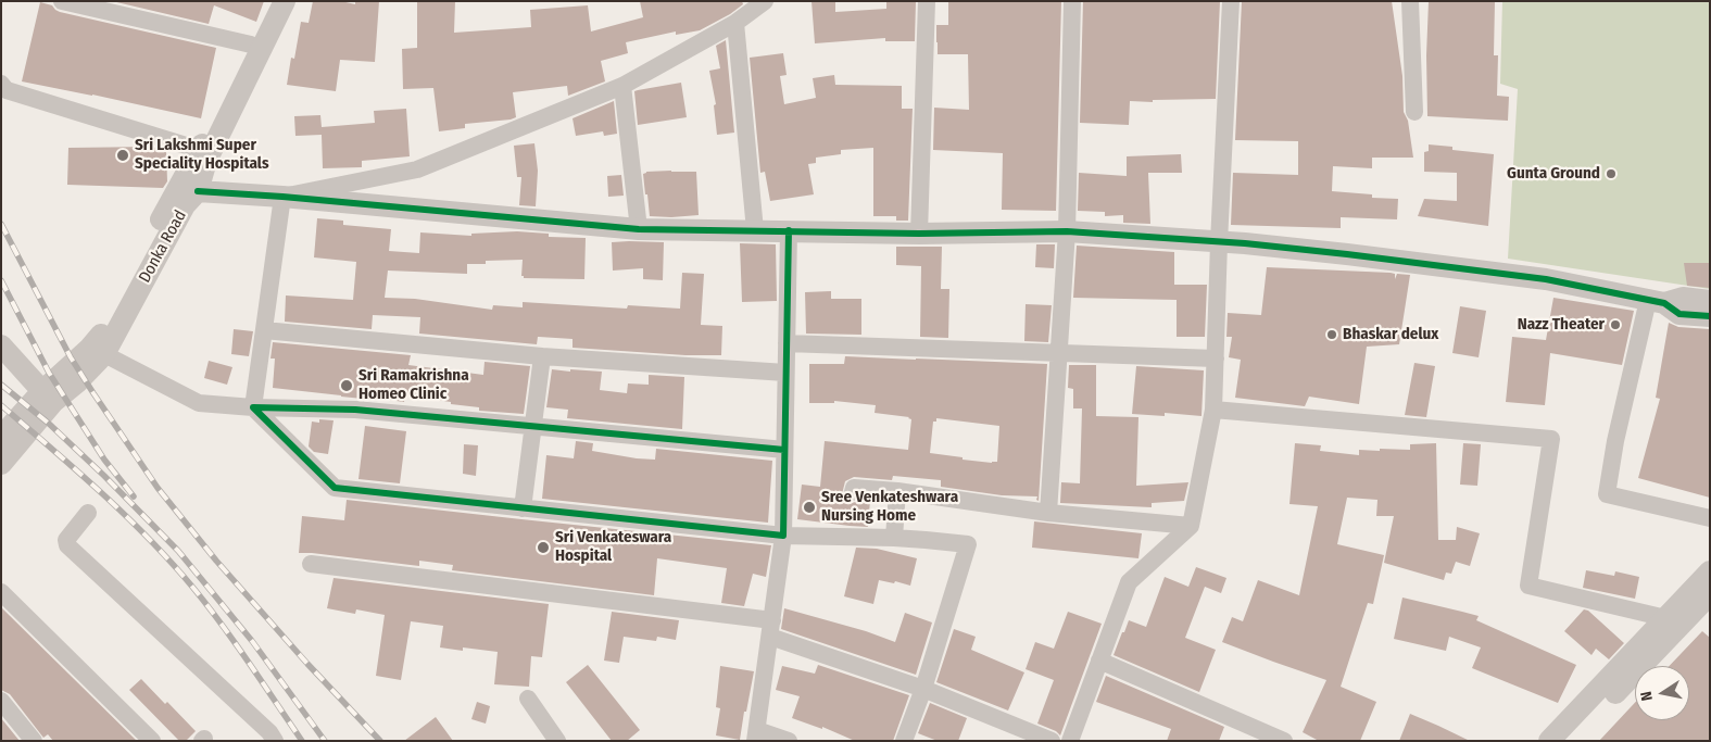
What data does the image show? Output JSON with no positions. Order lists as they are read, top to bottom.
{
  "streets": {
    "street": ["Donka Road"]
  },
  "places": [
    "Sri Lakshmi Super Speciality Hospitals",
    "Gunta Ground",
    "Nazz Theater",
    "Bhaskar delux",
    "Sri Ramakrishna Homeo Clinic",
    "Sree Venkateshwara Nursing Home",
    "Sri Venkateswara Hospital"
  ],
  "north": "left"
}
